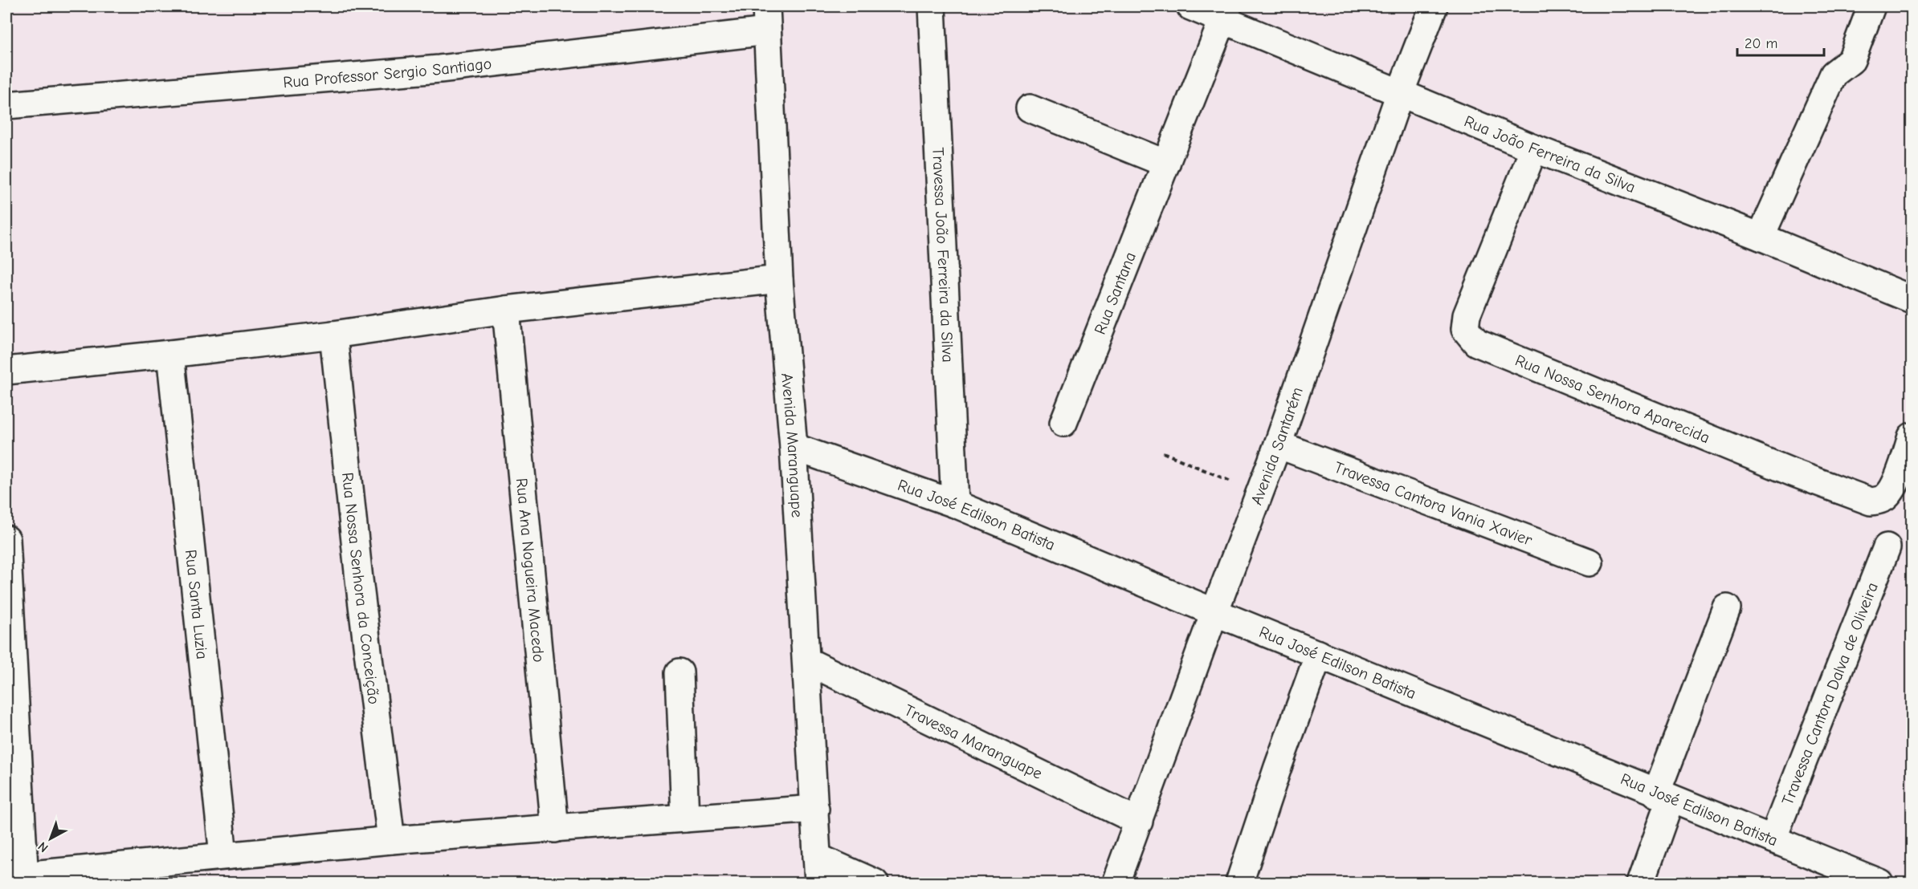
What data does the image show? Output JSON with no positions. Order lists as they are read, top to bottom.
{
  "streets": {
    "street": [
      "Rua Professor Sergio Santiago",
      "Rua João Ferreira da Silva",
      "Travessa João Ferreira da Silva",
      "Rua Santana",
      "Rua Nossa Senhora Aparecida",
      "Avenida Maranguape",
      "Avenida Santarém",
      "Travessa Cantora Vania Xavier",
      "Rua José Edilson Batista",
      "Rua Ana Nogueira Macedo",
      "Rua Nossa Senhora da Conceição",
      "Rua Santa Luzia",
      "Travessa Cantora Dalva de Oliveira",
      "Travessa Maranguape"
    ]
  },
  "crossings": [
    ["Rua Professor Sergio Santiago", "Avenida Maranguape"],
    ["Rua João Ferreira da Silva", "Rua Santana"],
    ["Rua João Ferreira da Silva", "Rua Nossa Senhora Aparecida"],
    ["Rua João Ferreira da Silva", "Avenida Santarém"],
    ["Travessa João Ferreira da Silva", "Rua José Edilson Batista"],
    ["Avenida Maranguape", "Rua José Edilson Batista"],
    ["Avenida Maranguape", "Travessa Maranguape"],
    ["Avenida Santarém", "Travessa Cantora Vania Xavier"],
    ["Avenida Santarém", "Rua José Edilson Batista"],
    ["Avenida Santarém", "Travessa Maranguape"],
    ["Rua José Edilson Batista", "Travessa Cantora Dalva de Oliveira"]
  ],
  "scale_bar": "20 m",
  "north": "bottom left"
}
